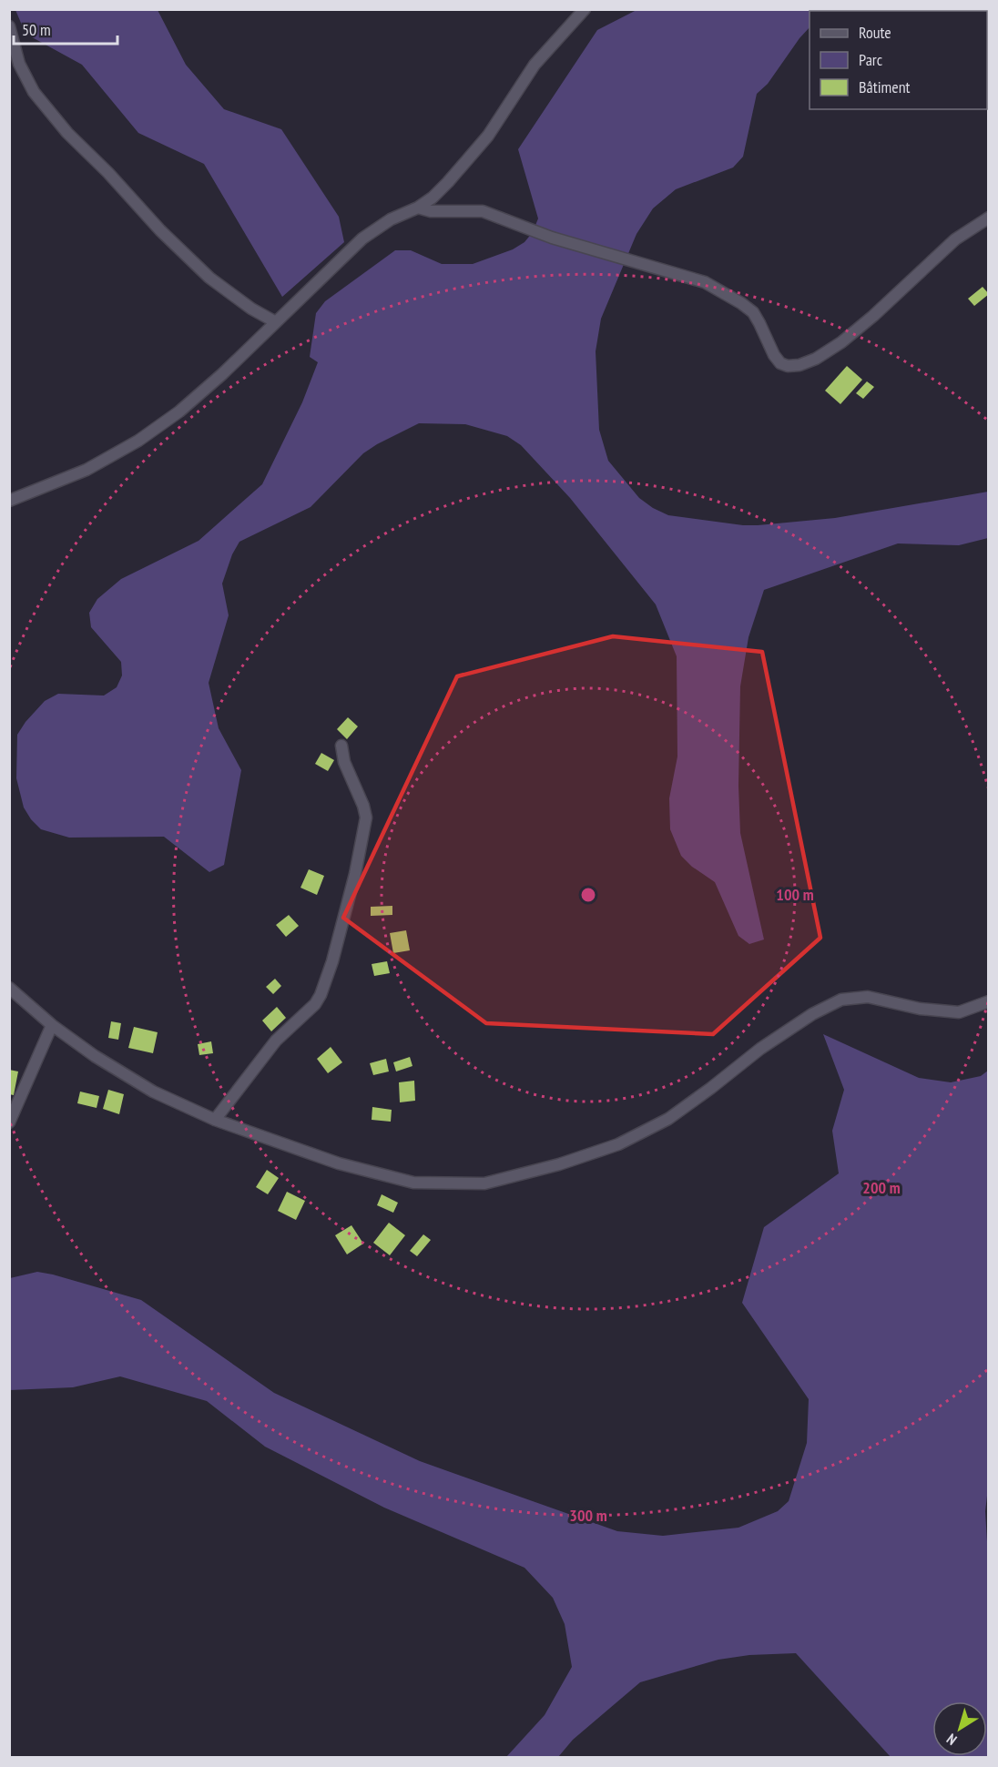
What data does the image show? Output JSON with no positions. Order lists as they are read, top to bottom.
{
  "legend": ["Route", "Parc", "Bâtiment"],
  "scale_bar": "50 m",
  "north": "bottom left",
  "rings": ["100 m", "200 m", "300 m"]
}
